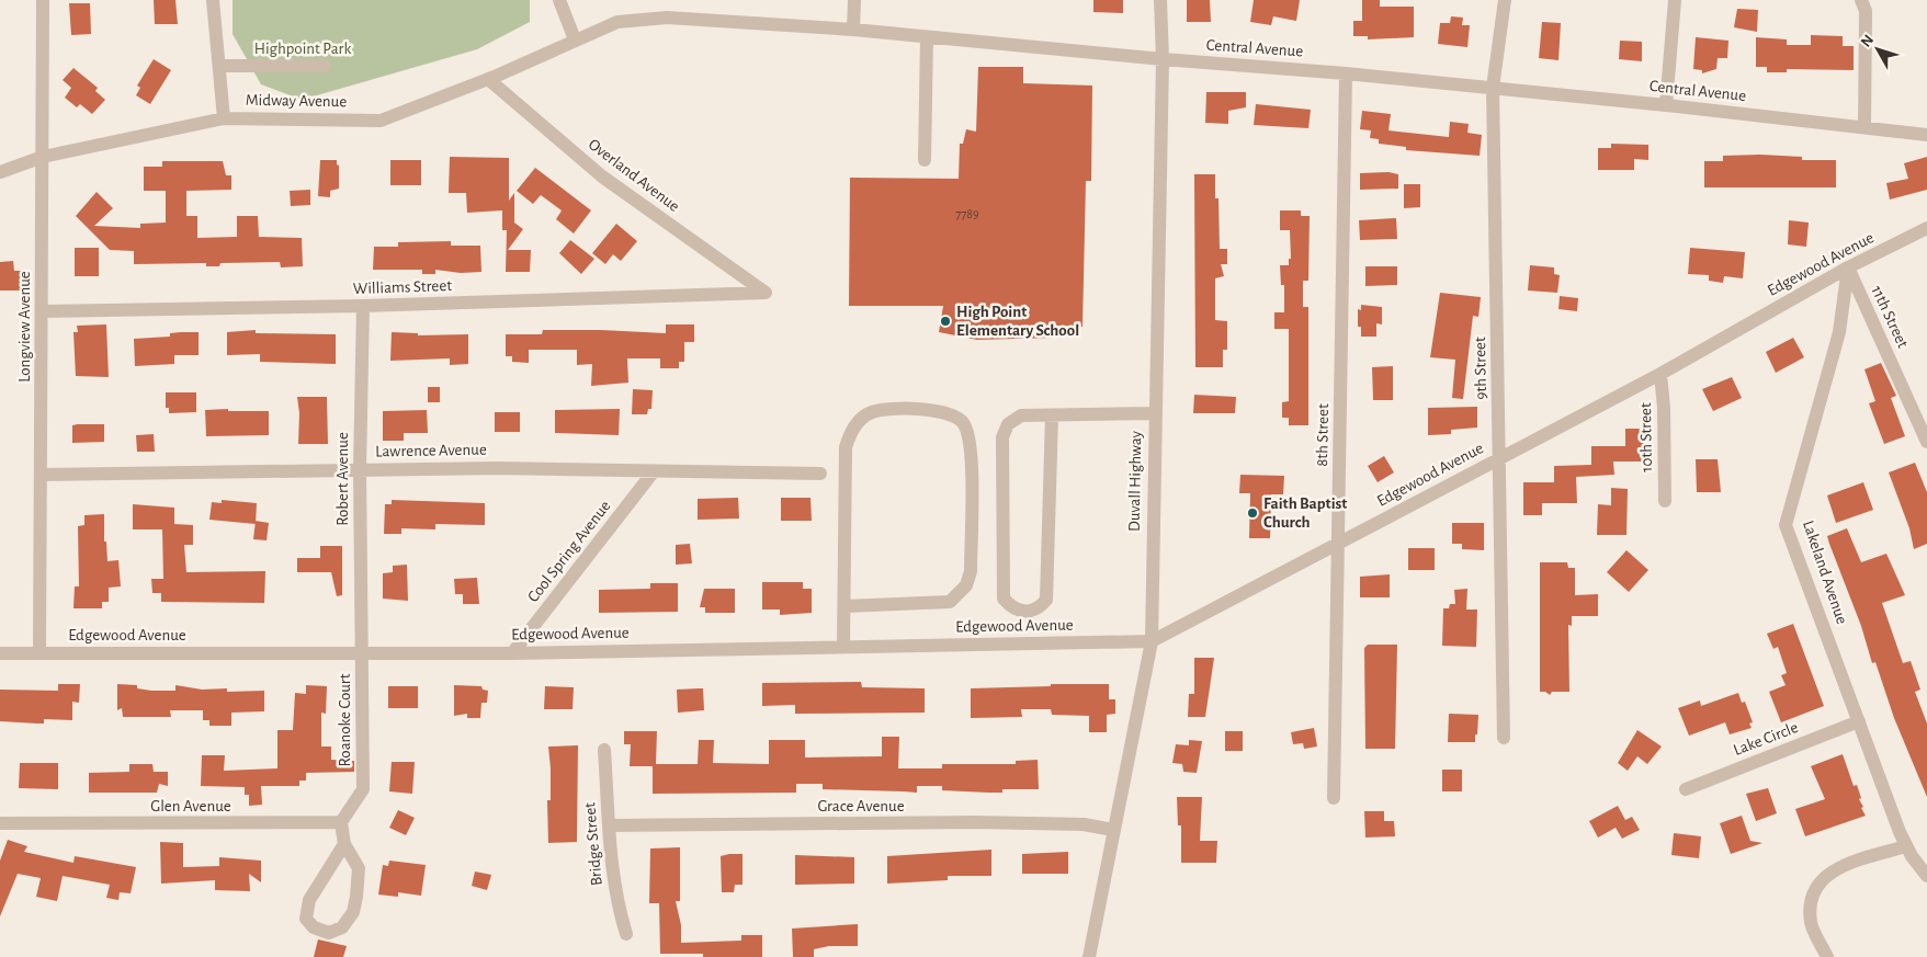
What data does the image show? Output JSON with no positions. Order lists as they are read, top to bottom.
{
  "streets": {
    "street": [
      "Central Avenue",
      "Midway Avenue",
      "Overland Avenue",
      "Edgewood Avenue",
      "Williams Street",
      "11th Street",
      "Longview Avenue",
      "9th Street",
      "8th Street",
      "10th Street",
      "Lawrence Avenue",
      "Robert Avenue",
      "Duvall Highway",
      "Cool Spring Avenue",
      "Lakeland Avenue",
      "Roanoke Court",
      "Lake Circle",
      "Glen Avenue",
      "Grace Avenue",
      "Bridge Street"
    ]
  },
  "crossings": [
    ["Central Avenue", "Midway Avenue"],
    ["Central Avenue", "9th Street"],
    ["Central Avenue", "8th Street"],
    ["Central Avenue", "Duvall Highway"],
    ["Midway Avenue", "Overland Avenue"],
    ["Midway Avenue", "Longview Avenue"],
    ["Overland Avenue", "Williams Street"],
    ["Edgewood Avenue", "11th Street"],
    ["Edgewood Avenue", "Longview Avenue"],
    ["Edgewood Avenue", "9th Street"],
    ["Edgewood Avenue", "8th Street"],
    ["Edgewood Avenue", "10th Street"],
    ["Edgewood Avenue", "Robert Avenue"],
    ["Edgewood Avenue", "Duvall Highway"],
    ["Edgewood Avenue", "Cool Spring Avenue"],
    ["Edgewood Avenue", "Lakeland Avenue"],
    ["Edgewood Avenue", "Roanoke Court"],
    ["Williams Street", "Longview Avenue"],
    ["Williams Street", "Robert Avenue"],
    ["11th Street", "Lakeland Avenue"],
    ["Longview Avenue", "Lawrence Avenue"],
    ["Lawrence Avenue", "Robert Avenue"],
    ["Lawrence Avenue", "Cool Spring Avenue"],
    ["Robert Avenue", "Roanoke Court"],
    ["Duvall Highway", "Grace Avenue"],
    ["Lakeland Avenue", "Lake Circle"],
    ["Roanoke Court", "Glen Avenue"],
    ["Grace Avenue", "Bridge Street"]
  ],
  "parks": ["Highpoint Park"],
  "places": ["High Point Elementary School", "Faith Baptist Church"],
  "house_numbers": ["7789"],
  "north": "top left"
}
